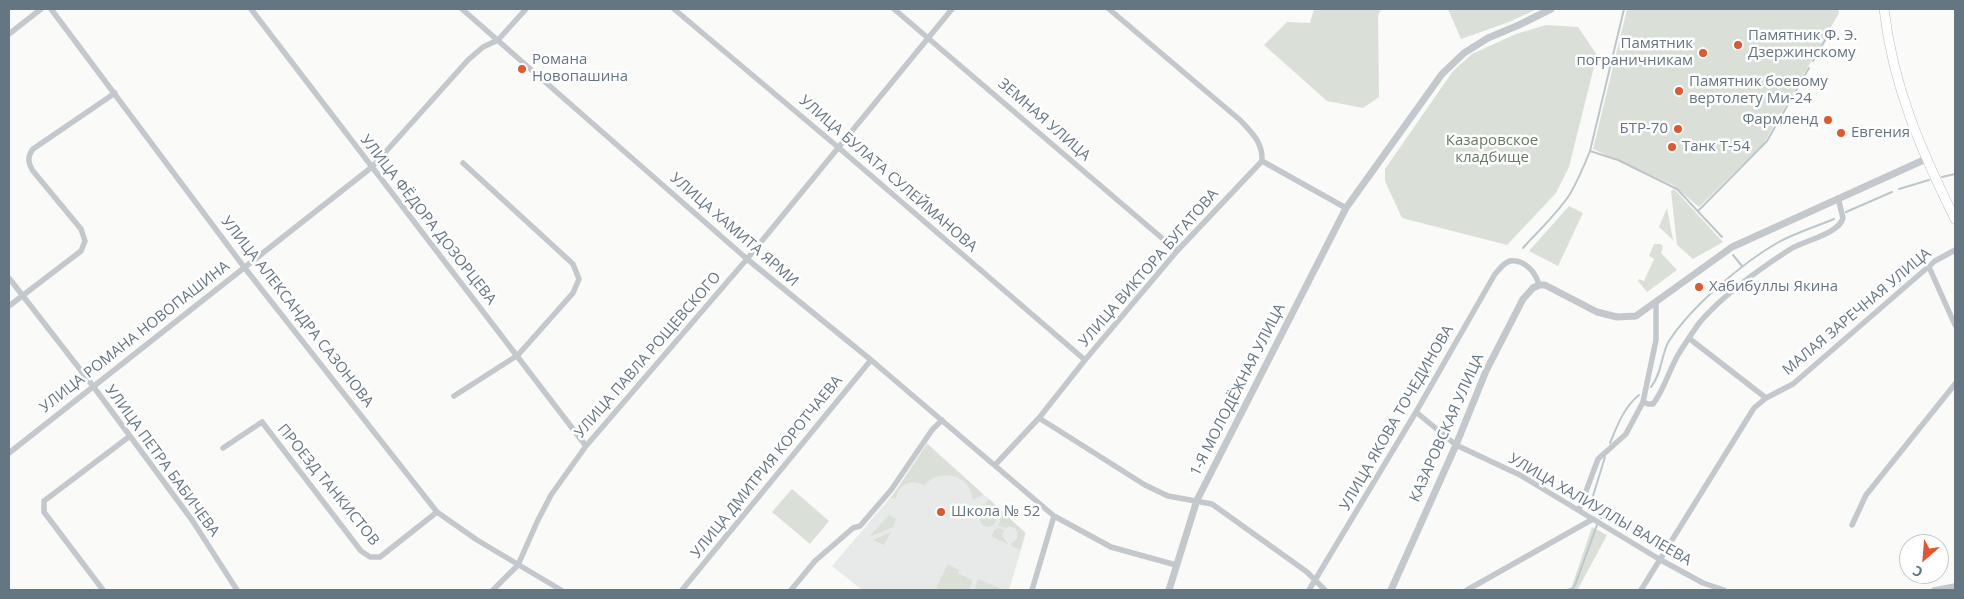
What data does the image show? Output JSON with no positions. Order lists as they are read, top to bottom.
{
  "streets": {
    "street": [
      "ЗЕМНАЯ УЛИЦА",
      "УЛИЦА БУЛАТА СУЛЕЙМАНОВА",
      "УЛИЦА ФЁДОРА ДОЗОРЦЕВА",
      "УЛИЦА ХАМИТА ЯРМИ",
      "УЛИЦА ВИКТОРА БУГАТОВА",
      "УЛИЦА АЛЕКСАНДРА САЗОНОВА",
      "МАЛАЯ ЗАРЕЧНАЯ УЛИЦА",
      "УЛИЦА РОМАНА НОВОПАШИНА",
      "УЛИЦА ПАВЛА РОЩЕВСКОГО",
      "1-Я МОЛОДЁЖНАЯ УЛИЦА",
      "УЛИЦА ЯКОВА ТОЧЕДИНОВА",
      "КАЗАРОВСКАЯ УЛИЦА",
      "УЛИЦА ПЕТРА БАБИЧЕВА",
      "УЛИЦА ДМИТРИЯ КОРОТЧАЕВА",
      "ПРОЕЗД ТАНКИСТОВ",
      "УЛИЦА ХАЛИУЛЛЫ ВАЛЕЕВА"
    ]
  },
  "crossings": [
    ["ЗЕМНАЯ УЛИЦА", "УЛИЦА ВИКТОРА БУГАТОВА"],
    ["ЗЕМНАЯ УЛИЦА", "УЛИЦА ПАВЛА РОЩЕВСКОГО"],
    ["УЛИЦА БУЛАТА СУЛЕЙМАНОВА", "УЛИЦА ВИКТОРА БУГАТОВА"],
    ["УЛИЦА БУЛАТА СУЛЕЙМАНОВА", "УЛИЦА ПАВЛА РОЩЕВСКОГО"],
    ["УЛИЦА ФЁДОРА ДОЗОРЦЕВА", "УЛИЦА РОМАНА НОВОПАШИНА"],
    ["УЛИЦА ФЁДОРА ДОЗОРЦЕВА", "УЛИЦА ПАВЛА РОЩЕВСКОГО"],
    ["УЛИЦА ХАМИТА ЯРМИ", "УЛИЦА ВИКТОРА БУГАТОВА"],
    ["УЛИЦА ХАМИТА ЯРМИ", "УЛИЦА РОМАНА НОВОПАШИНА"],
    ["УЛИЦА ХАМИТА ЯРМИ", "УЛИЦА ПАВЛА РОЩЕВСКОГО"],
    ["УЛИЦА ХАМИТА ЯРМИ", "1-Я МОЛОДЁЖНАЯ УЛИЦА"],
    ["УЛИЦА ХАМИТА ЯРМИ", "УЛИЦА ДМИТРИЯ КОРОТЧАЕВА"],
    ["УЛИЦА АЛЕКСАНДРА САЗОНОВА", "УЛИЦА РОМАНА НОВОПАШИНА"],
    ["УЛИЦА АЛЕКСАНДРА САЗОНОВА", "УЛИЦА ПАВЛА РОЩЕВСКОГО"],
    ["УЛИЦА АЛЕКСАНДРА САЗОНОВА", "ПРОЕЗД ТАНКИСТОВ"],
    ["МАЛАЯ ЗАРЕЧНАЯ УЛИЦА", "УЛИЦА ХАЛИУЛЛЫ ВАЛЕЕВА"],
    ["УЛИЦА РОМАНА НОВОПАШИНА", "УЛИЦА ПЕТРА БАБИЧЕВА"],
    ["УЛИЦА ЯКОВА ТОЧЕДИНОВА", "КАЗАРОВСКАЯ УЛИЦА"],
    ["УЛИЦА ЯКОВА ТОЧЕДИНОВА", "УЛИЦА ХАЛИУЛЛЫ ВАЛЕЕВА"],
    ["КАЗАРОВСКАЯ УЛИЦА", "УЛИЦА ХАЛИУЛЛЫ ВАЛЕЕВА"]
  ],
  "parks": ["Казаровское кладбище"],
  "places": [
    "Памятник Ф. Э. Дзержинскому",
    "Памятник пограничникам",
    "Романа Новопашина",
    "Памятник боевому вертолету Ми-24",
    "Фармленд",
    "БТР-70",
    "Евгения",
    "Танк Т-54",
    "Хабибуллы Якина",
    "Школа № 52"
  ],
  "north": "bottom left"
}
